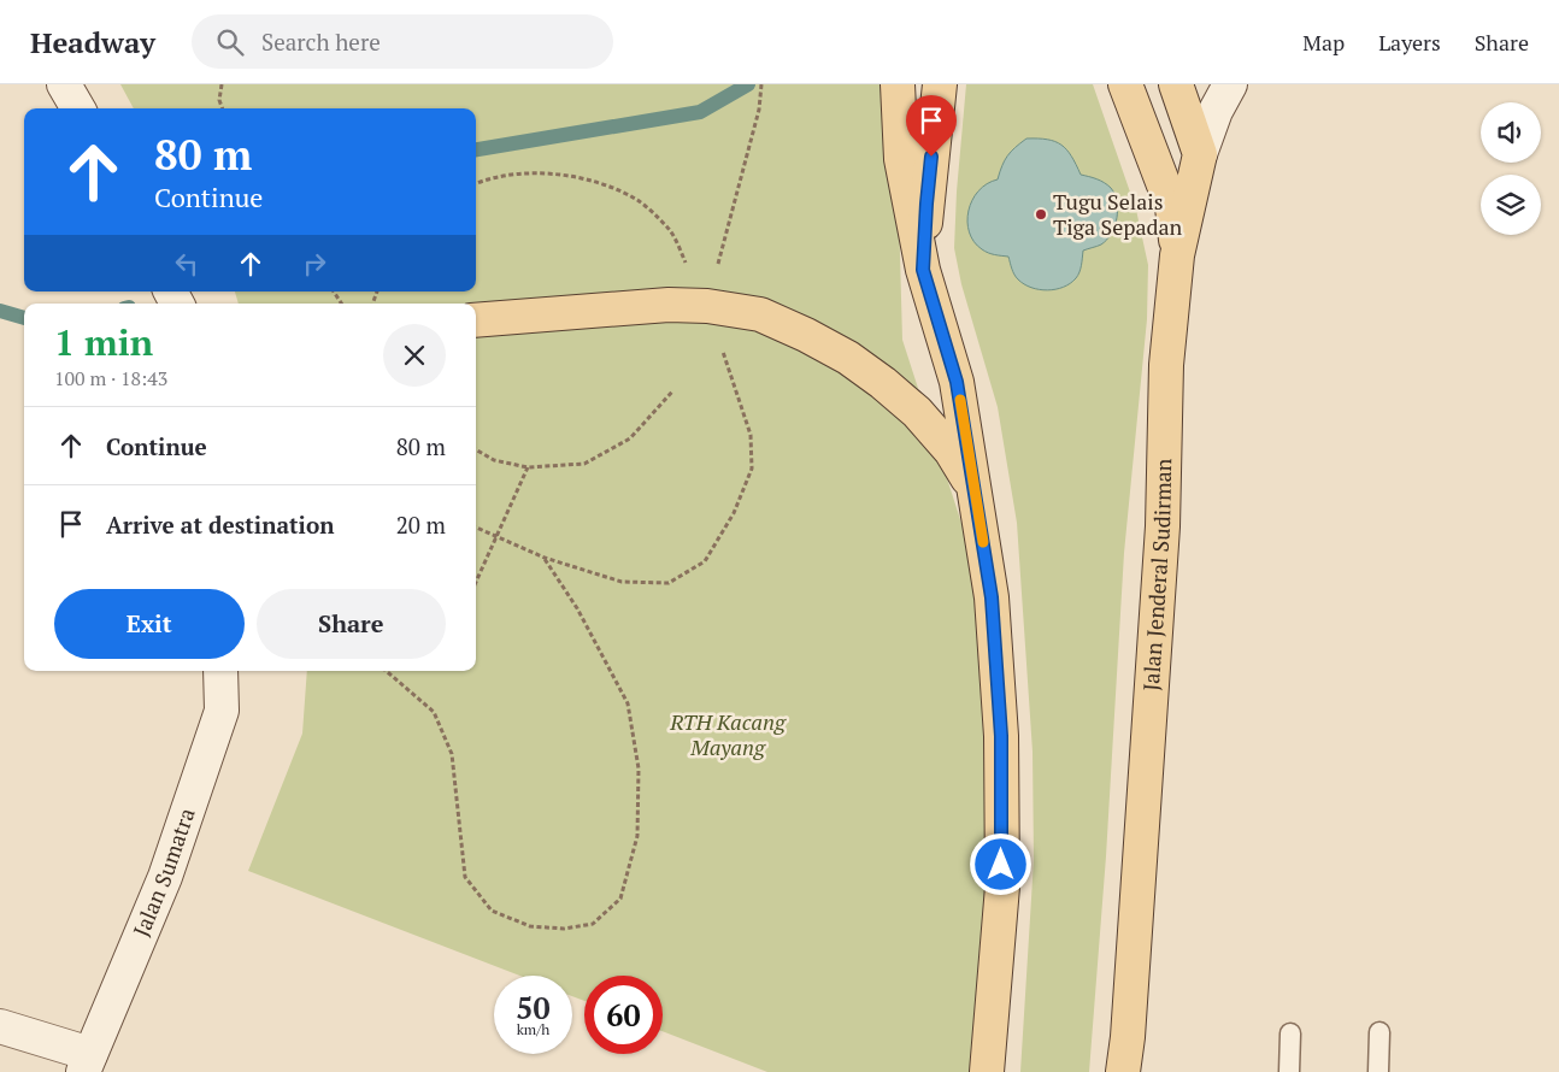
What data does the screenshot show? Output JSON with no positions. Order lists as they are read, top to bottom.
{
  "streets": {
    "main road": ["Jalan Jenderal Sudirman"],
    "street": ["Jalan Sumatra"]
  },
  "parks": ["RTH Kacang Mayang"],
  "places": ["Tugu Selais Tiga Sepadan"],
  "page": {
    "header": "Headway",
    "search": "Search here",
    "nav": ["Map", "Layers", "Share"],
    "turn": ["80 m", "Continue"],
    "heading": ["1 min", "100 m · 18:43"],
    "list": [
      {
        "name": "Continue",
        "value": "80 m"
      },
      {
        "name": "Arrive at destination",
        "value": "20 m"
      }
    ],
    "buttons": ["Exit", "Share"],
    "speed": "50 km/h",
    "limit": "60"
  }
}
